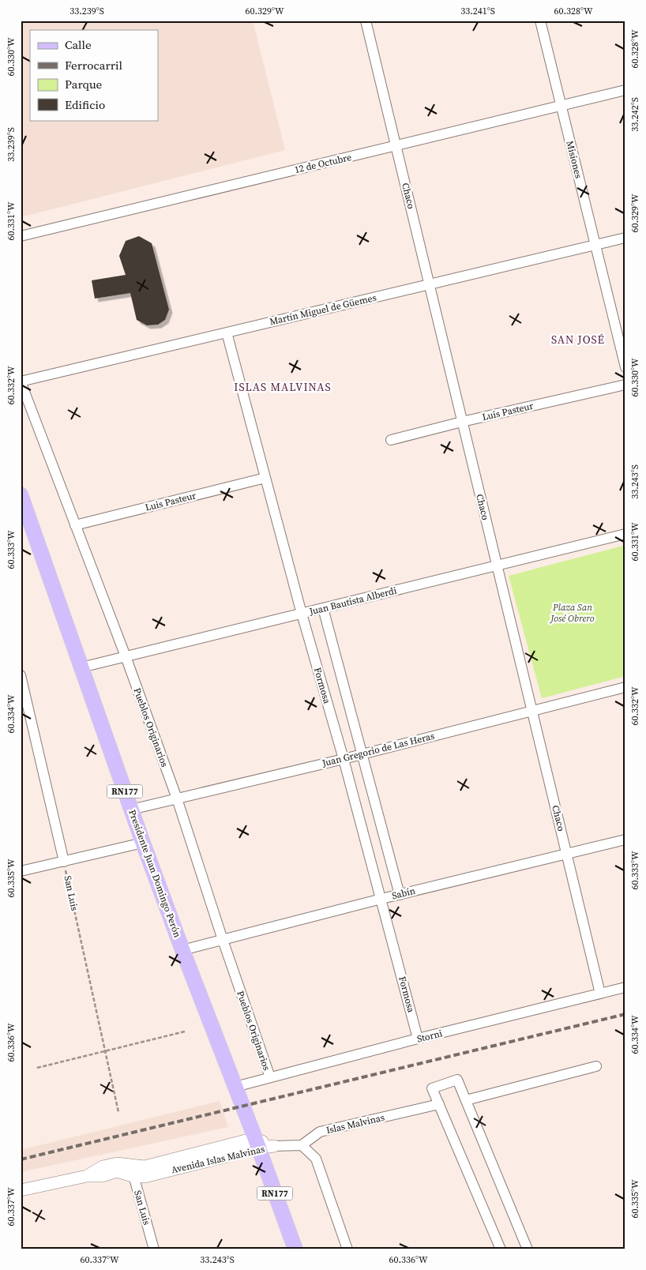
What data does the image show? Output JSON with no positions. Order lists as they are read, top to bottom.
{
  "streets": {
    "main road": ["RN177", "Presidente Juan Domingo Perón"],
    "street": [
      "Misiones",
      "12 de Octubre",
      "Chaco",
      "Martín Miguel de Güemes",
      "Luis Pasteur",
      "Juan Bautista Alberdi",
      "Formosa",
      "Pueblos Originarios",
      "Juan Gregorio de Las Heras",
      "San Luis",
      "Sabín",
      "Storni",
      "Islas Malvinas",
      "Avenida Islas Malvinas"
    ]
  },
  "crossings": [
    ["Misiones", "12 de Octubre"],
    ["Misiones", "Martín Miguel de Güemes"],
    ["12 de Octubre", "Chaco"],
    ["Chaco", "Martín Miguel de Güemes"],
    ["Chaco", "Luis Pasteur"],
    ["Chaco", "Juan Bautista Alberdi"],
    ["Chaco", "Juan Gregorio de Las Heras"],
    ["Chaco", "Sabín"],
    ["Chaco", "Storni"],
    ["Martín Miguel de Güemes", "Formosa"],
    ["Martín Miguel de Güemes", "Pueblos Originarios"],
    ["Luis Pasteur", "Formosa"],
    ["Luis Pasteur", "Pueblos Originarios"],
    ["Juan Bautista Alberdi", "Formosa"],
    ["Juan Bautista Alberdi", "Pueblos Originarios"],
    ["Juan Bautista Alberdi", "Presidente Juan Domingo Perón"],
    ["Formosa", "Juan Gregorio de Las Heras"],
    ["Formosa", "Sabín"],
    ["Formosa", "Storni"],
    ["Pueblos Originarios", "Juan Gregorio de Las Heras"],
    ["Pueblos Originarios", "Sabín"],
    ["Pueblos Originarios", "Storni"],
    ["Juan Gregorio de Las Heras", "Presidente Juan Domingo Perón"],
    ["Presidente Juan Domingo Perón", "Sabín"],
    ["Presidente Juan Domingo Perón", "Storni"],
    ["Presidente Juan Domingo Perón", "Avenida Islas Malvinas"],
    ["San Luis", "Avenida Islas Malvinas"]
  ],
  "districts": ["SAN JOSÉ", "ISLAS MALVINAS"],
  "parks": ["Plaza San José Obrero"],
  "legend": [
    "Calle",
    "Ferrocarril",
    "Parque",
    "Edificio"
  ],
  "coordinates": [
    "33.239°S",
    "60.329°W",
    "33.241°S",
    "60.328°W",
    "60.330°W",
    "33.242°S",
    "60.331°W",
    "60.332°W",
    "33.243°S",
    "60.333°W",
    "60.334°W",
    "60.335°W",
    "60.336°W",
    "60.337°W"
  ]
}
